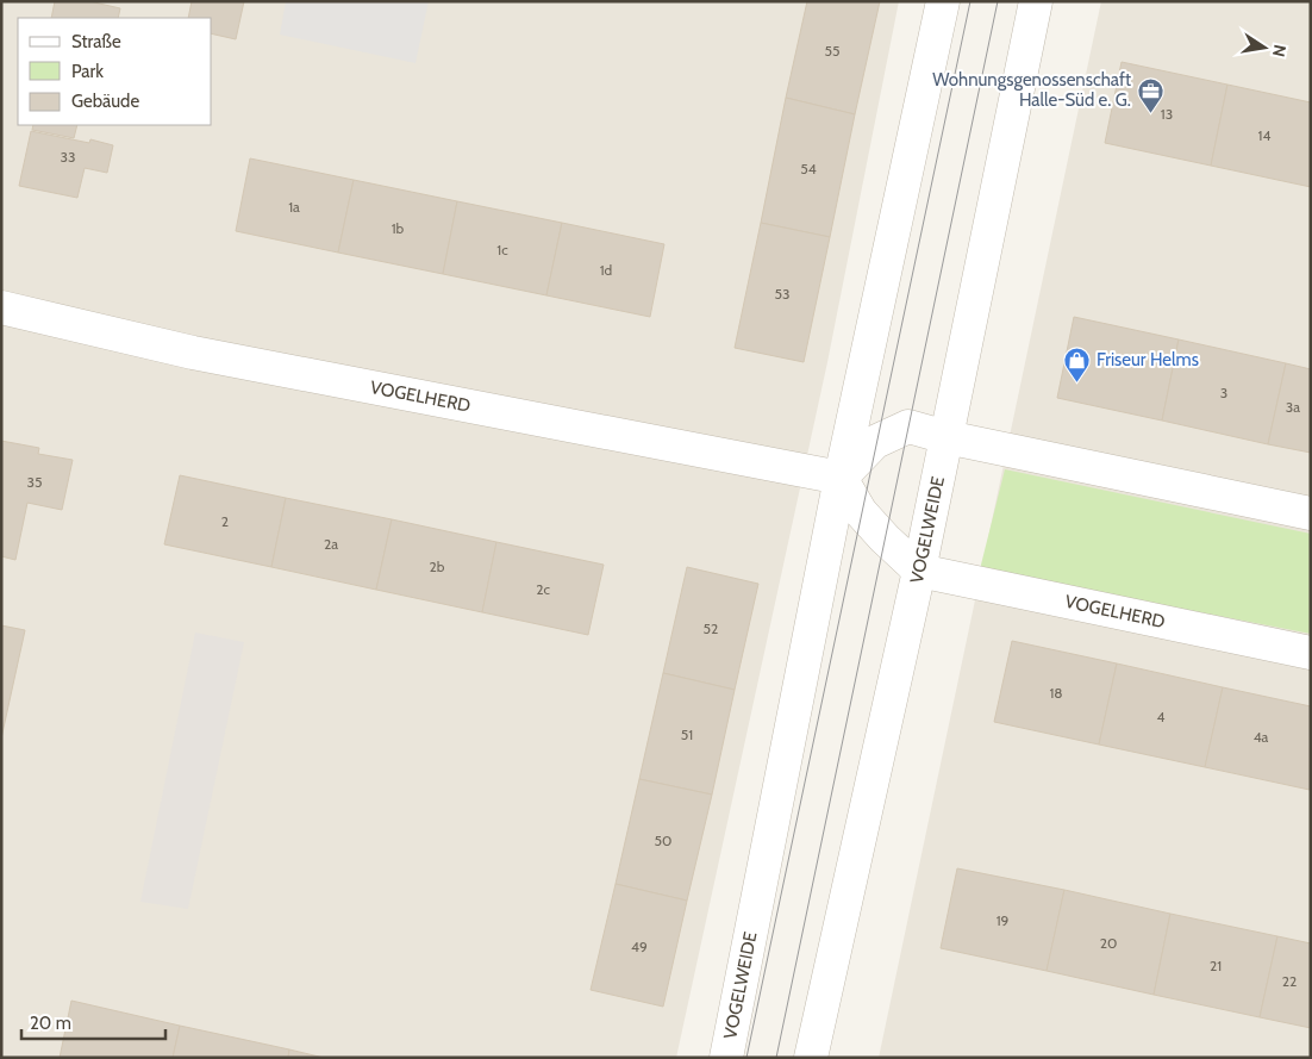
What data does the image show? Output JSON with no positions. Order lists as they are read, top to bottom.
{
  "streets": {
    "street": ["VOGELHERD", "VOGELWEIDE"]
  },
  "crossings": [
    ["VOGELHERD", "VOGELWEIDE"]
  ],
  "places": {
    "office": ["Wohnungsgenossenschaft Halle-Süd e. G."],
    "shop": ["Friseur Helms"]
  },
  "house_numbers": [
    "55",
    "13",
    "14",
    "33",
    "54",
    "1a",
    "1b",
    "1c",
    "1d",
    "53",
    "3",
    "3a",
    "35",
    "2",
    "2a",
    "2b",
    "2c",
    "52",
    "18",
    "4",
    "51",
    "4a",
    "50",
    "19",
    "20",
    "49",
    "21",
    "22"
  ],
  "legend": ["Straße", "Park", "Gebäude"],
  "scale_bar": "20 m",
  "north": "right"
}
